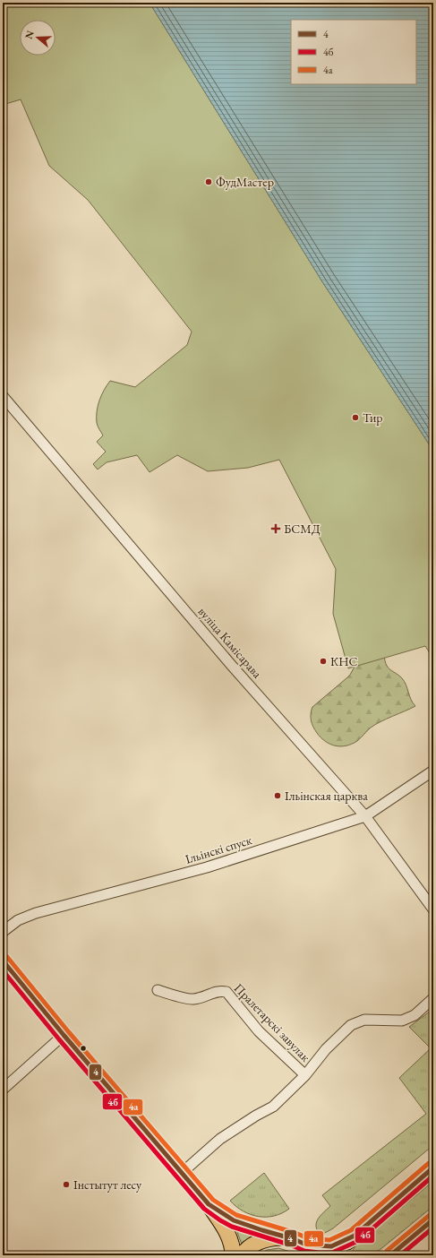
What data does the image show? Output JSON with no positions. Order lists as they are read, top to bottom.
{
  "streets": {
    "street": ["вуліца Камісарава", "Ільінскі спуск", "Пралетарскі завулак"]
  },
  "crossings": [
    ["вуліца Камісарава", "Ільінскі спуск"]
  ],
  "places": {
    "other": [
      "ФудМастер",
      "Тир",
      "КНС",
      "Ільінская царква",
      "Інстытут лесу"
    ],
    "health": ["БСМД"]
  },
  "lines": ["transit line 4а", "transit line 4", "transit line 4б"],
  "legend": ["4", "4б", "4а"],
  "north": "left"
}
